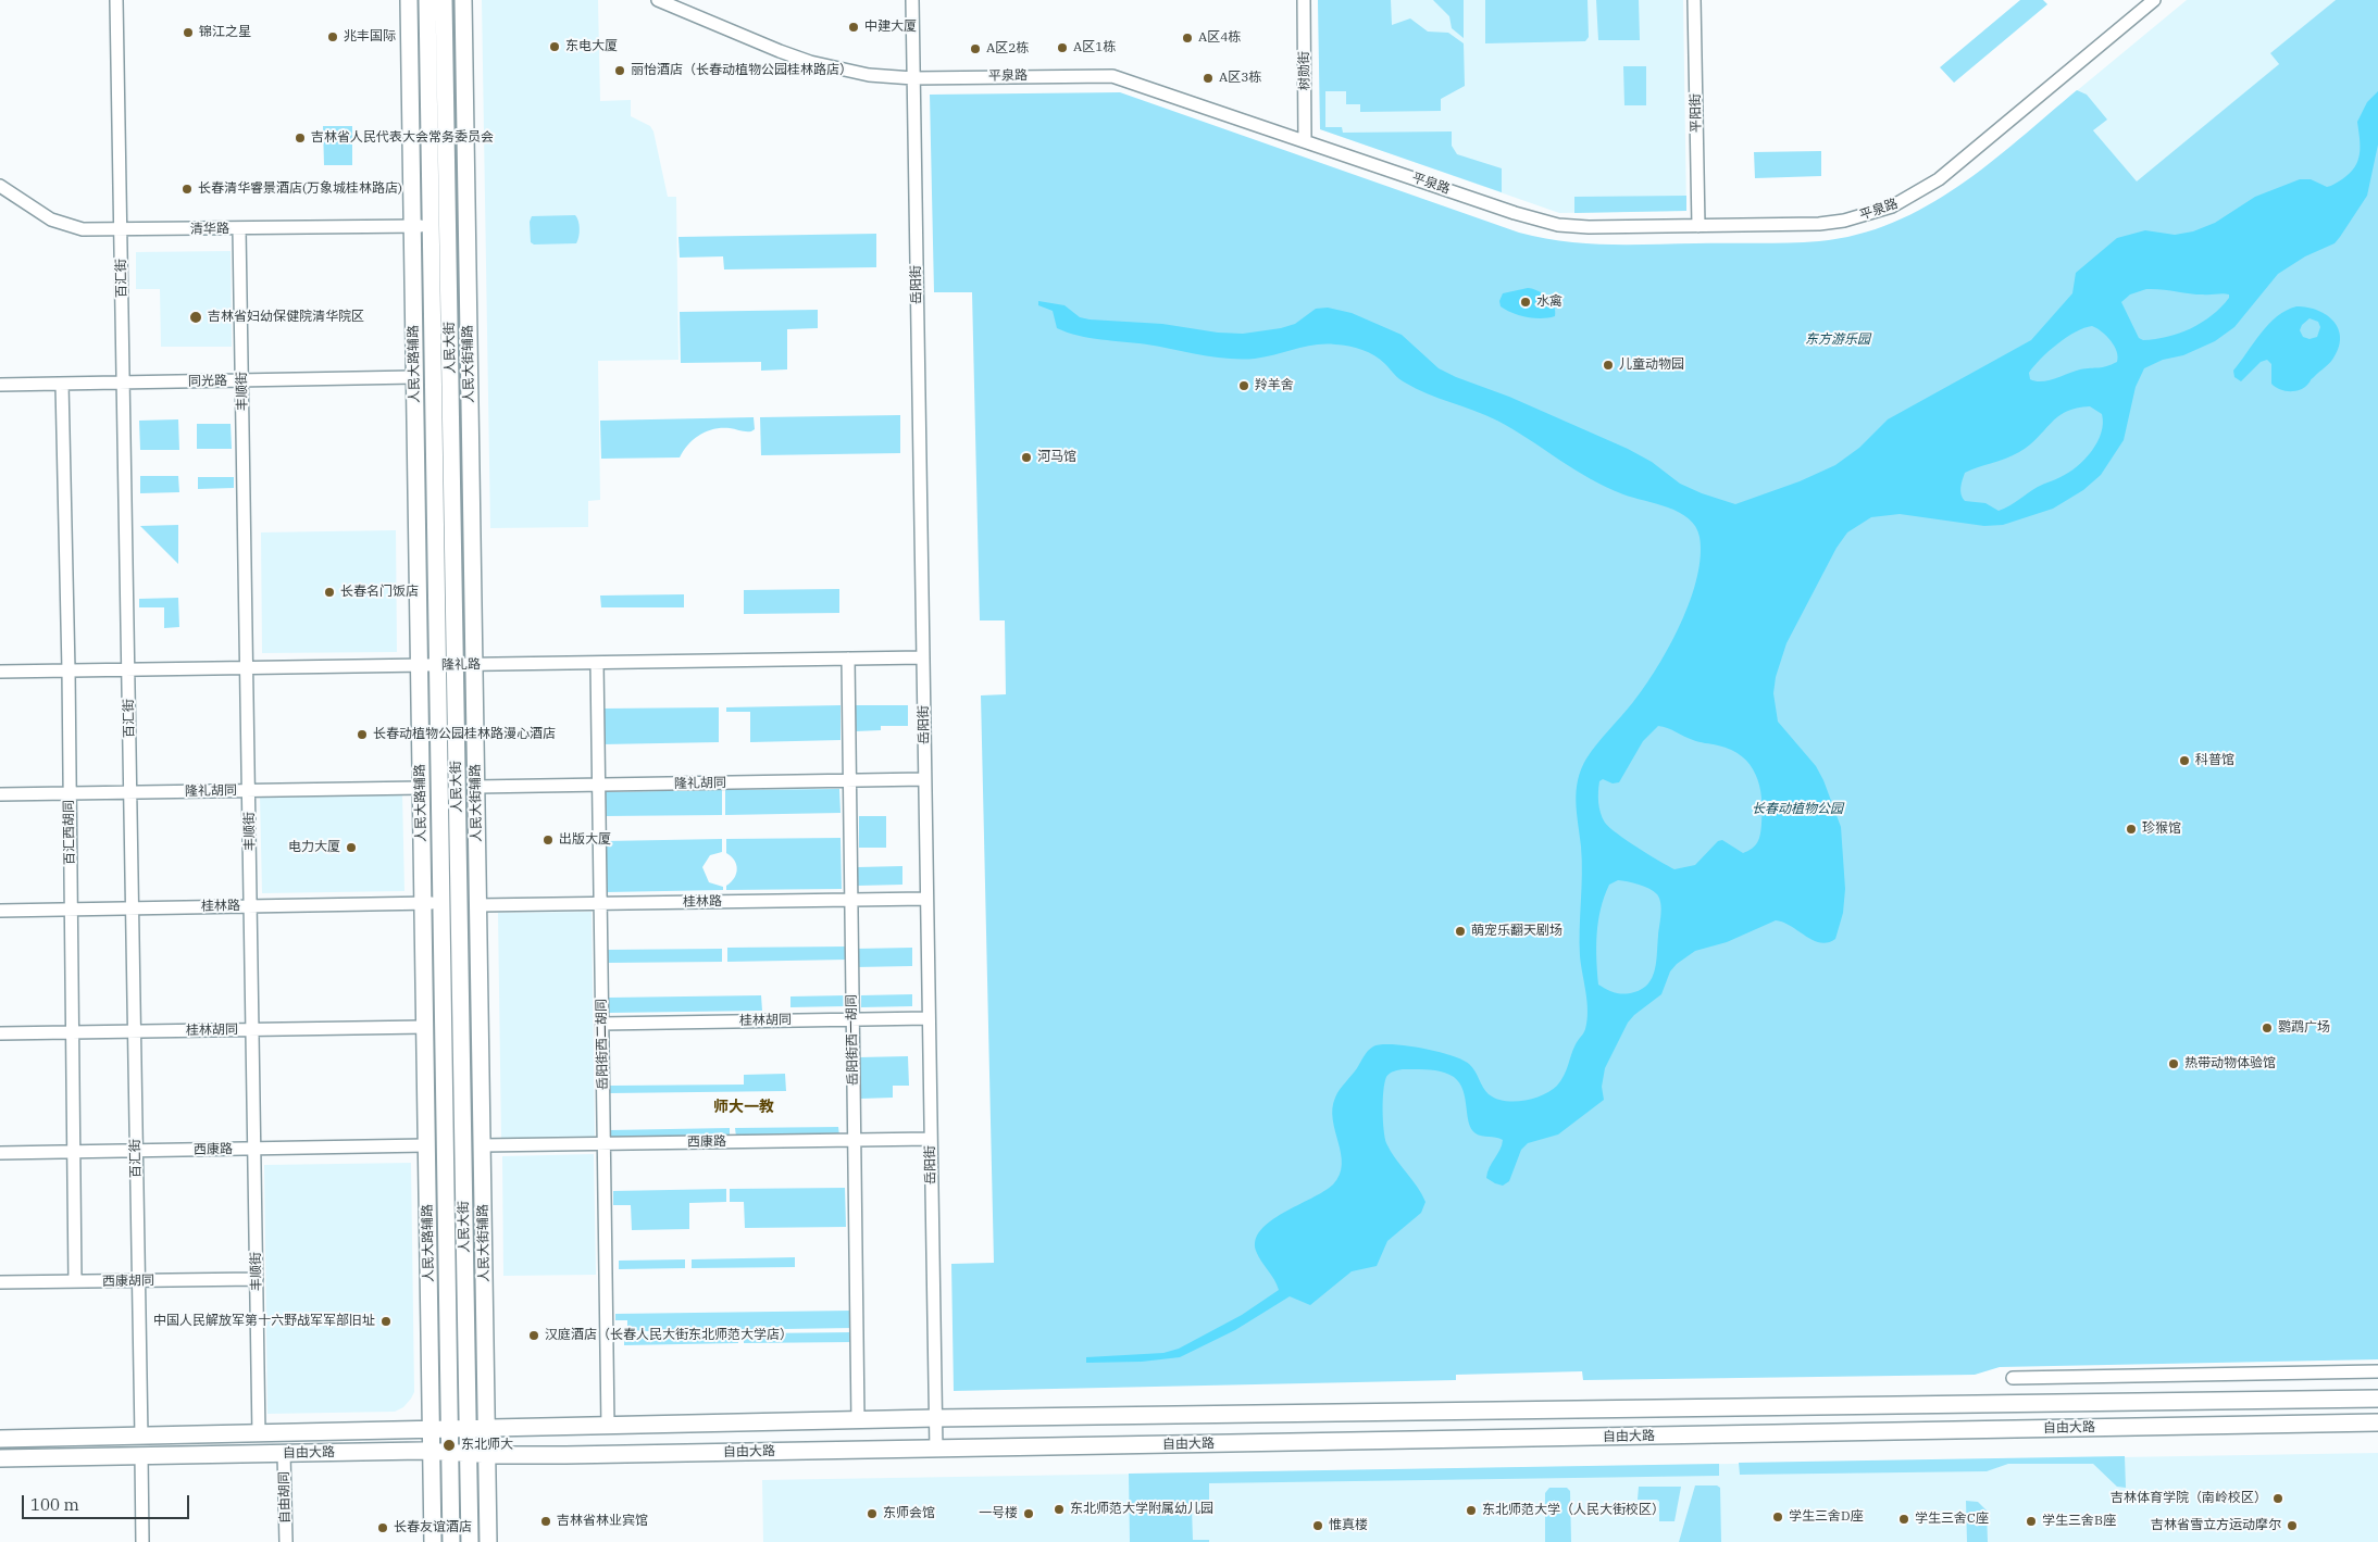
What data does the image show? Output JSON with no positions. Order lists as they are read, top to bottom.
{
  "streets": {
    "main road": [
      "人民大街",
      "人民大路辅路",
      "人民大街辅路",
      "自由大路"
    ],
    "street": [
      "树勋街",
      "平泉路",
      "平阳街",
      "清华路",
      "百汇街",
      "岳阳街",
      "同光路",
      "丰顺街",
      "隆礼路",
      "隆礼胡同",
      "百汇西胡同",
      "桂林路",
      "桂林胡同",
      "岳阳街西一胡同",
      "岳阳街西二胡同",
      "西康路",
      "西康胡同",
      "自由胡同"
    ]
  },
  "crossings": [
    ["树勋街", "平泉路"],
    ["平泉路", "平阳街"],
    ["平泉路", "岳阳街"],
    ["清华路", "百汇街"],
    ["清华路", "人民大街"],
    ["清华路", "人民大路辅路"],
    ["清华路", "丰顺街"],
    ["百汇街", "同光路"],
    ["百汇街", "隆礼路"],
    ["百汇街", "隆礼胡同"],
    ["百汇街", "桂林路"],
    ["百汇街", "桂林胡同"],
    ["百汇街", "西康路"],
    ["百汇街", "西康胡同"],
    ["百汇街", "自由大路"],
    ["岳阳街", "隆礼路"],
    ["岳阳街", "隆礼胡同"],
    ["岳阳街", "桂林路"],
    ["岳阳街", "桂林胡同"],
    ["岳阳街", "西康路"],
    ["岳阳街", "自由大路"],
    ["人民大街", "隆礼路"],
    ["人民大街", "桂林路"],
    ["人民大街", "自由大路"],
    ["人民大路辅路", "同光路"],
    ["人民大路辅路", "隆礼路"],
    ["人民大路辅路", "隆礼胡同"],
    ["人民大路辅路", "桂林路"],
    ["人民大路辅路", "桂林胡同"],
    ["人民大路辅路", "西康路"],
    ["人民大路辅路", "自由大路"],
    ["人民大街辅路", "隆礼路"],
    ["人民大街辅路", "隆礼胡同"],
    ["人民大街辅路", "桂林路"],
    ["人民大街辅路", "西康路"],
    ["人民大街辅路", "自由大路"],
    ["同光路", "丰顺街"],
    ["同光路", "百汇西胡同"],
    ["丰顺街", "隆礼路"],
    ["丰顺街", "隆礼胡同"],
    ["丰顺街", "桂林路"],
    ["丰顺街", "桂林胡同"],
    ["丰顺街", "西康路"],
    ["丰顺街", "西康胡同"],
    ["丰顺街", "自由大路"],
    ["隆礼路", "百汇西胡同"],
    ["隆礼路", "岳阳街西一胡同"],
    ["隆礼路", "岳阳街西二胡同"],
    ["隆礼胡同", "百汇西胡同"],
    ["隆礼胡同", "岳阳街西一胡同"],
    ["隆礼胡同", "岳阳街西二胡同"],
    ["百汇西胡同", "桂林路"],
    ["百汇西胡同", "桂林胡同"],
    ["百汇西胡同", "西康路"],
    ["百汇西胡同", "西康胡同"],
    ["桂林路", "岳阳街西一胡同"],
    ["桂林路", "岳阳街西二胡同"],
    ["桂林胡同", "岳阳街西一胡同"],
    ["桂林胡同", "岳阳街西二胡同"],
    ["岳阳街西一胡同", "西康路"],
    ["岳阳街西一胡同", "自由大路"],
    ["岳阳街西二胡同", "西康路"],
    ["岳阳街西二胡同", "自由大路"],
    ["自由大路", "自由胡同"]
  ],
  "districts": ["师大一教"],
  "parks": ["东方游乐园", "长春动植物公园"],
  "places": [
    "中建大厦",
    "锦江之星",
    "兆丰国际",
    "A区4栋",
    "东电大厦",
    "A区1栋",
    "A区2栋",
    "丽怡酒店（长春动植物公园桂林路店）",
    "A区3栋",
    "吉林省人民代表大会常务委员会",
    "长春清华睿景酒店(万象城桂林路店)",
    "水禽",
    "吉林省妇幼保健院清华院区",
    "儿童动物园",
    "羚羊舍",
    "河马馆",
    "长春名门饭店",
    "长春动植物公园桂林路漫心酒店",
    "科普馆",
    "珍猴馆",
    "出版大厦",
    "电力大厦",
    "萌宠乐翻天剧场",
    "鹦鹉广场",
    "热带动物体验馆",
    "中国人民解放军第十六野战军军部旧址",
    "汉庭酒店（长春人民大街东北师范大学店）",
    "东北师大",
    "吉林体育学院（南岭校区）",
    "东北师范大学附属幼儿园",
    "东北师范大学（人民大街校区）",
    "东师会馆",
    "一号楼",
    "学生三舍D座",
    "学生三舍C座",
    "吉林省林业宾馆",
    "学生三舍B座",
    "惟真楼",
    "吉林省雪立方运动摩尔",
    "长春友谊酒店"
  ],
  "scale_bar": "100 m"
}
